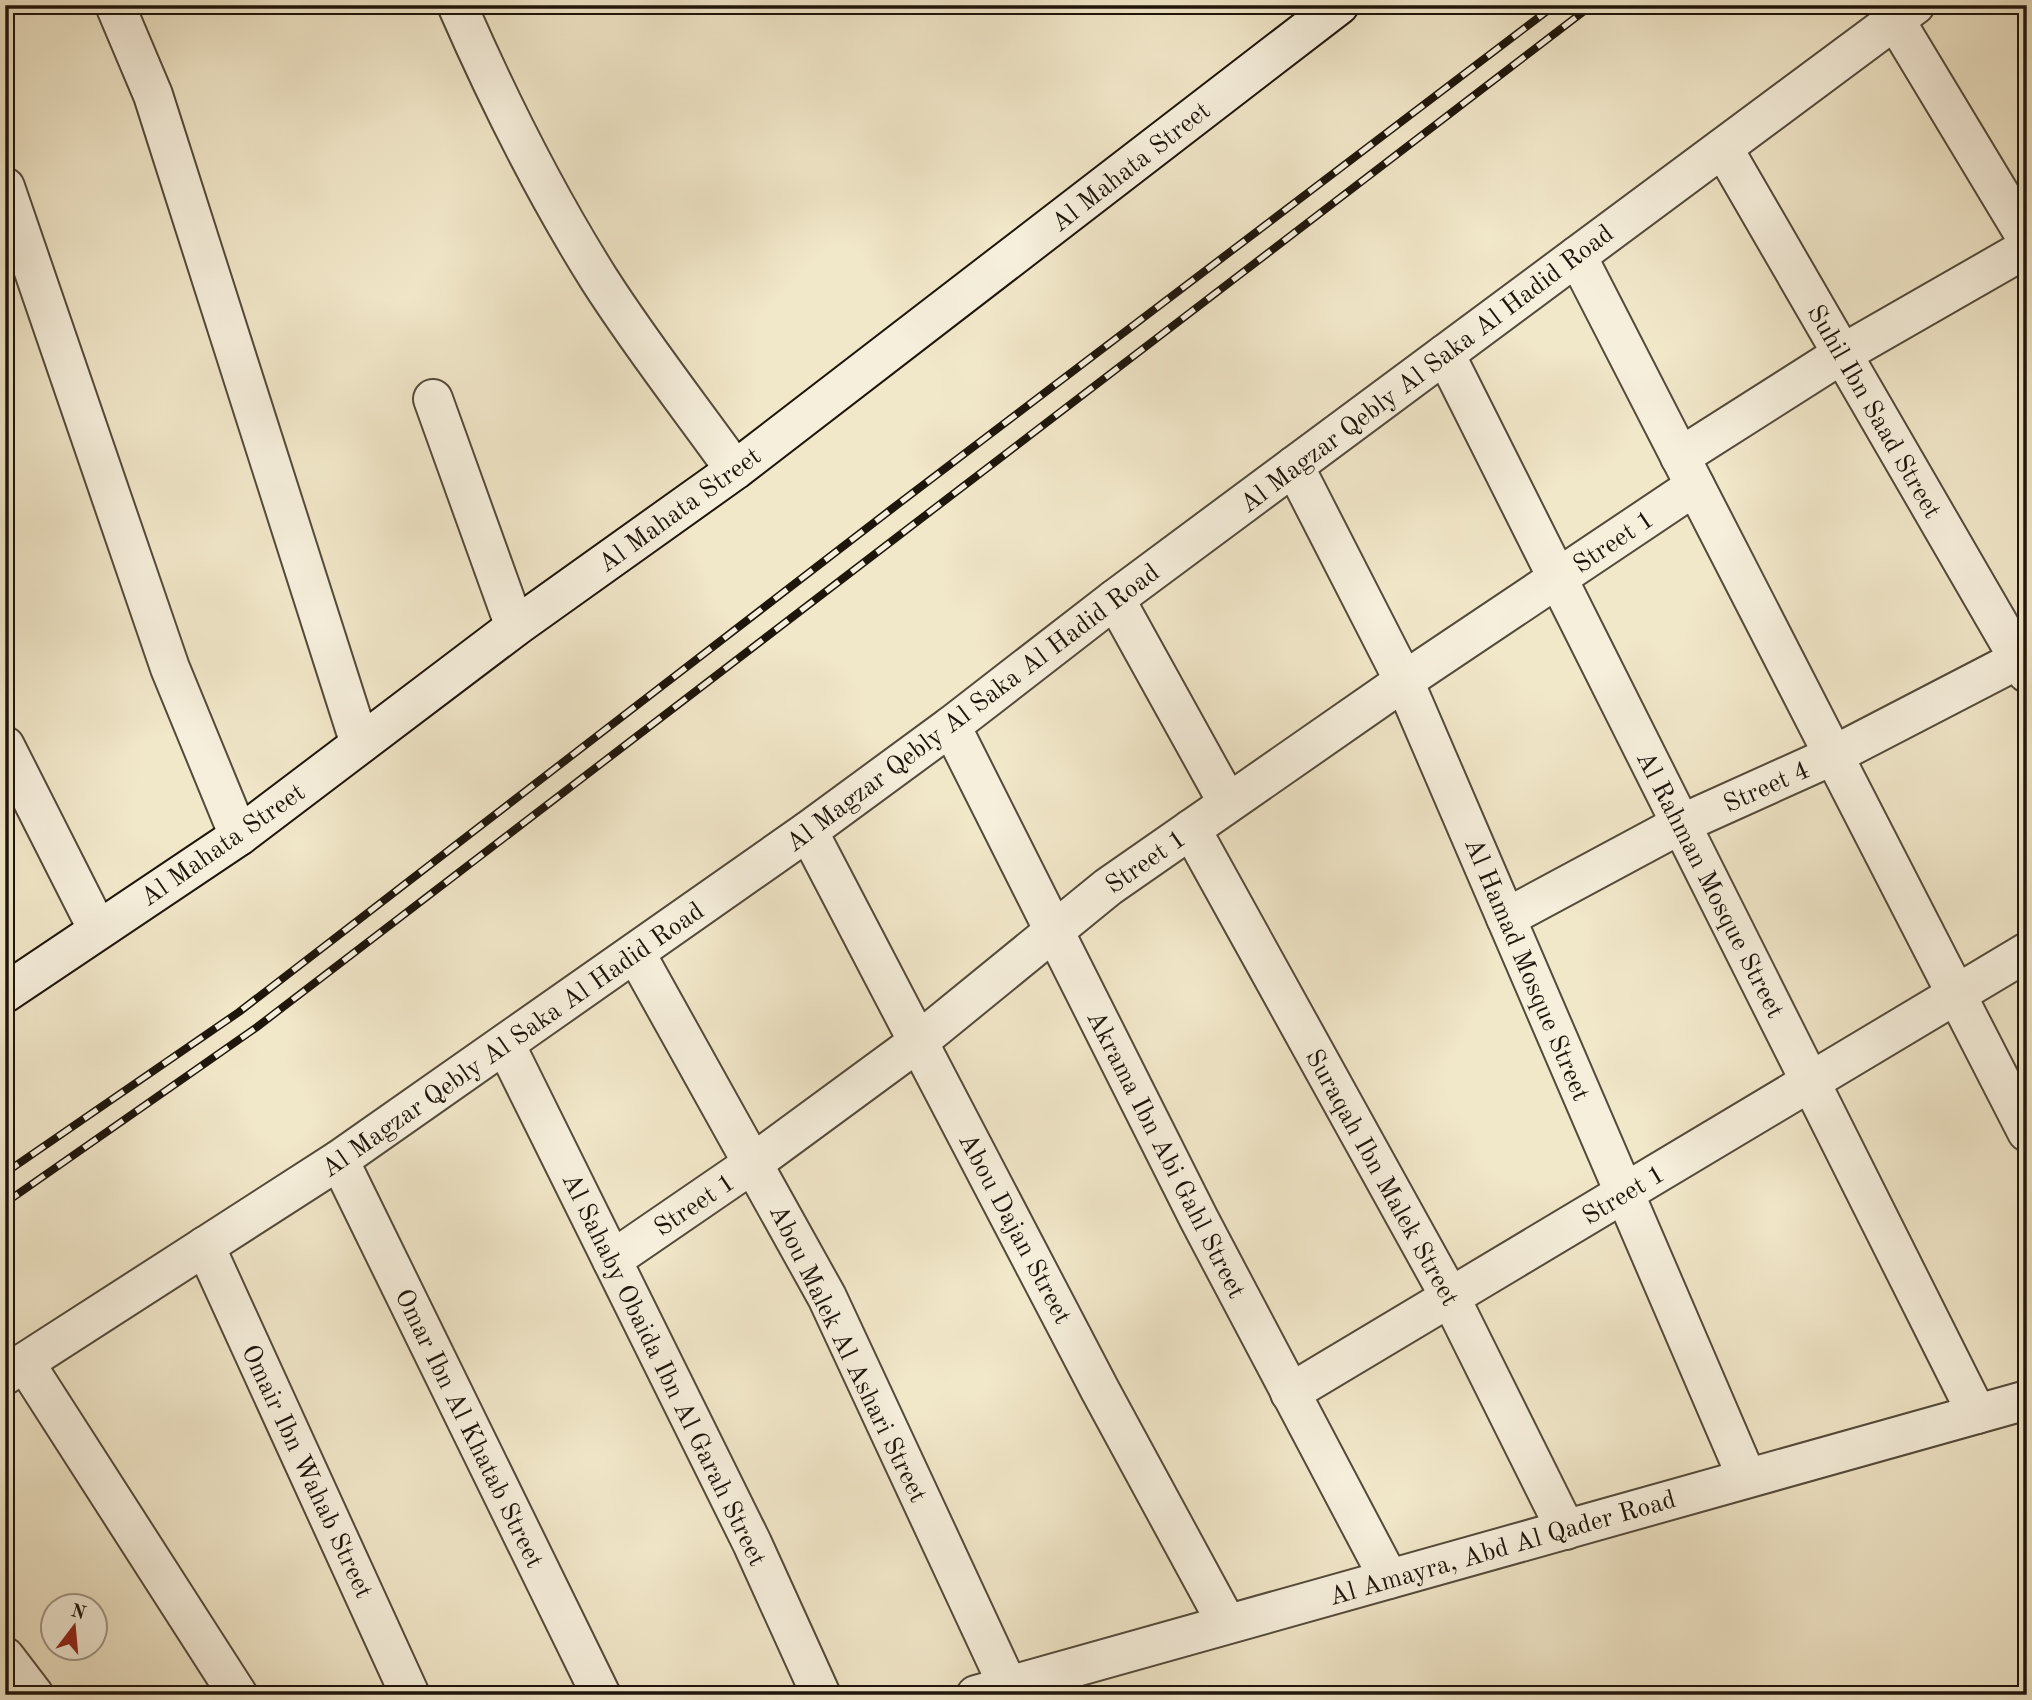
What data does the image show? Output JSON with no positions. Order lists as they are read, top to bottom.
{
  "streets": {
    "street": [
      "Al Mahata Street",
      "Al Magzar Qebly Al Saka Al Hadid Road",
      "Suhil Ibn Saad Street",
      "Street 1",
      "Street 4",
      "Al Rahman Mosque Street",
      "Al Hamad Mosque Street",
      "Akrama Ibn Abi Gahl Street",
      "Suraqah Ibn Malek Street",
      "Abou Dajan Street",
      "Abou Malek Al Ashari Street",
      "Al Sahaby Obaida Ibn Al Garah Street",
      "Omar Ibn Al Khatab Street",
      "Omair Ibn Wahab Street",
      "Al Amayra, Abd Al Qader Road"
    ]
  },
  "crossings": [
    ["Al Magzar Qebly Al Saka Al Hadid Road", "Suhil Ibn Saad Street"],
    ["Al Magzar Qebly Al Saka Al Hadid Road", "Al Rahman Mosque Street"],
    ["Al Magzar Qebly Al Saka Al Hadid Road", "Al Hamad Mosque Street"],
    ["Al Magzar Qebly Al Saka Al Hadid Road", "Akrama Ibn Abi Gahl Street"],
    ["Al Magzar Qebly Al Saka Al Hadid Road", "Abou Dajan Street"],
    ["Al Magzar Qebly Al Saka Al Hadid Road", "Abou Malek Al Ashari Street"],
    ["Al Magzar Qebly Al Saka Al Hadid Road", "Al Sahaby Obaida Ibn Al Garah Street"],
    ["Al Magzar Qebly Al Saka Al Hadid Road", "Omar Ibn Al Khatab Street"],
    ["Al Magzar Qebly Al Saka Al Hadid Road", "Omair Ibn Wahab Street"],
    ["Suhil Ibn Saad Street", "Street 1"],
    ["Suhil Ibn Saad Street", "Street 4"],
    ["Street 1", "Al Rahman Mosque Street"],
    ["Street 1", "Al Hamad Mosque Street"],
    ["Street 1", "Akrama Ibn Abi Gahl Street"],
    ["Street 1", "Suraqah Ibn Malek Street"],
    ["Street 1", "Abou Dajan Street"],
    ["Street 1", "Abou Malek Al Ashari Street"],
    ["Street 1", "Al Sahaby Obaida Ibn Al Garah Street"],
    ["Street 4", "Al Rahman Mosque Street"],
    ["Street 4", "Al Hamad Mosque Street"],
    ["Al Rahman Mosque Street", "Al Amayra, Abd Al Qader Road"],
    ["Al Hamad Mosque Street", "Al Amayra, Abd Al Qader Road"],
    ["Akrama Ibn Abi Gahl Street", "Al Amayra, Abd Al Qader Road"],
    ["Suraqah Ibn Malek Street", "Al Amayra, Abd Al Qader Road"],
    ["Abou Dajan Street", "Al Amayra, Abd Al Qader Road"],
    ["Abou Malek Al Ashari Street", "Al Amayra, Abd Al Qader Road"]
  ],
  "north": "top"
}
